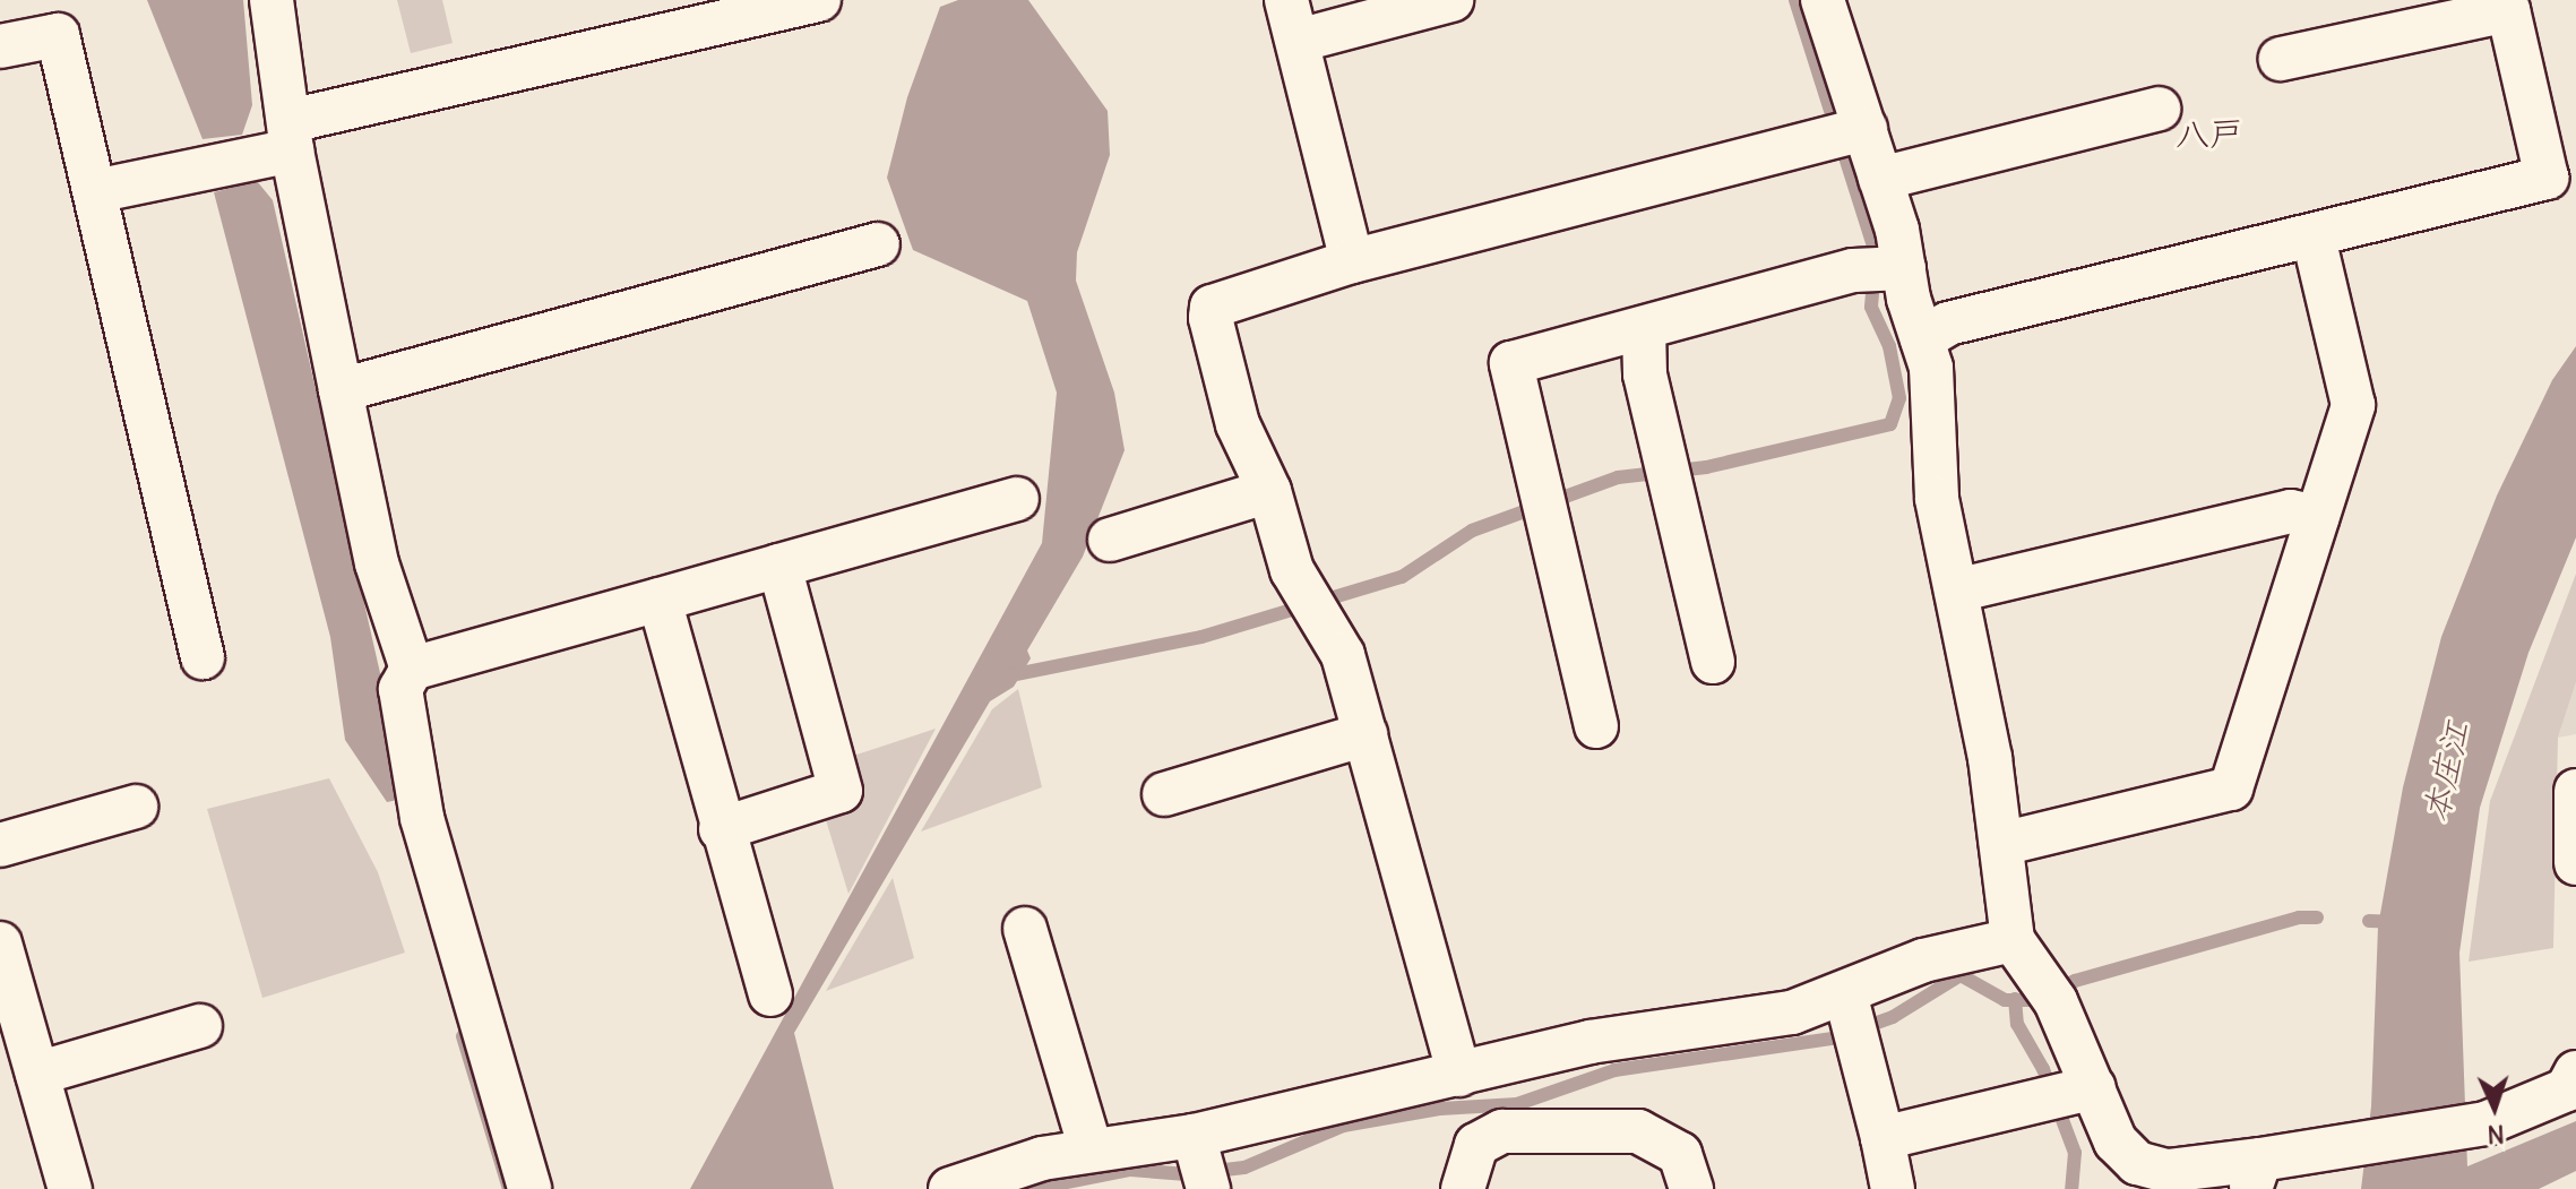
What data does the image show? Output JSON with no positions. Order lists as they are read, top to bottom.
{
  "districts": ["八戸"],
  "water": ["本庄江"],
  "north": "bottom"
}
